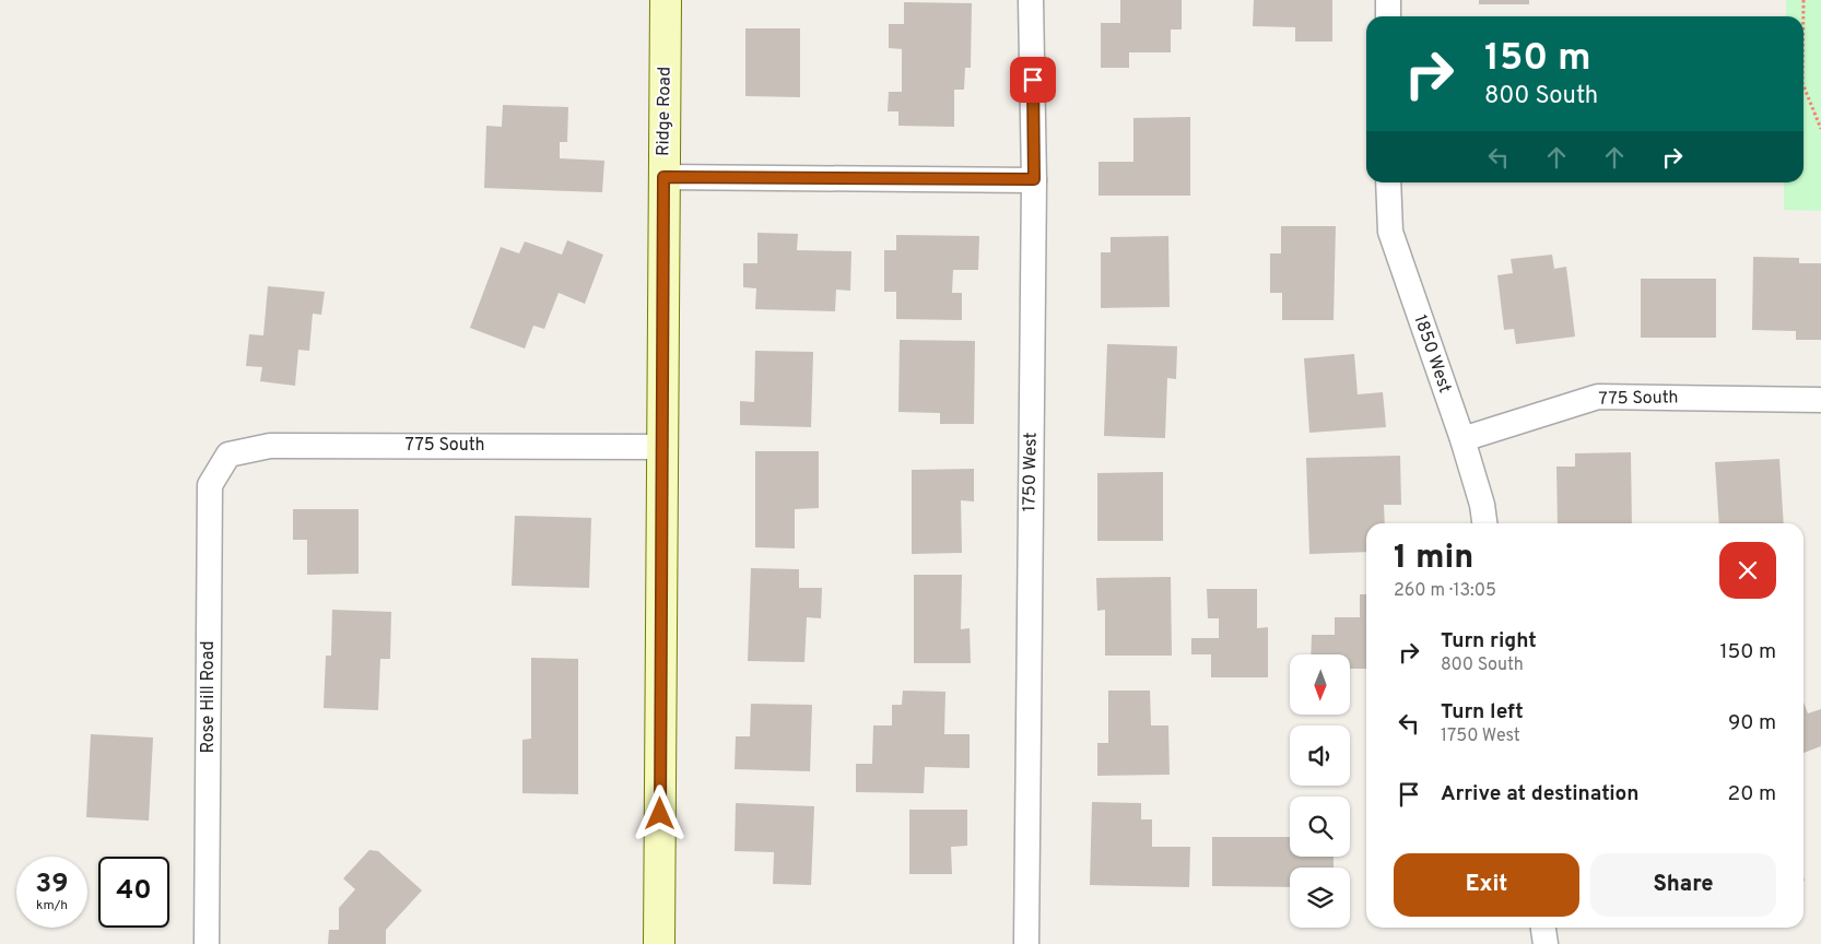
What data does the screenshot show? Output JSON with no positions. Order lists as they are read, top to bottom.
{
  "streets": {
    "street": [
      "Ridge Road",
      "1850 West",
      "775 South",
      "1750 West",
      "Rose Hill Road"
    ]
  },
  "crossings": [
    ["Ridge Road", "775 South"],
    ["1850 West", "775 South"],
    ["775 South", "Rose Hill Road"]
  ],
  "north": "bottom",
  "page": {
    "turn": ["150 m", "800 South"],
    "heading": ["1 min", "260 m · 13:05"],
    "list": [
      {
        "name": "Turn right",
        "note": "800 South",
        "value": "150 m"
      },
      {
        "name": "Turn left",
        "note": "1750 West",
        "value": "90 m"
      },
      {
        "name": "Arrive at destination",
        "value": "20 m"
      }
    ],
    "buttons": ["Exit", "Share"],
    "speed": "39 km/h",
    "limit": "40"
  }
}
